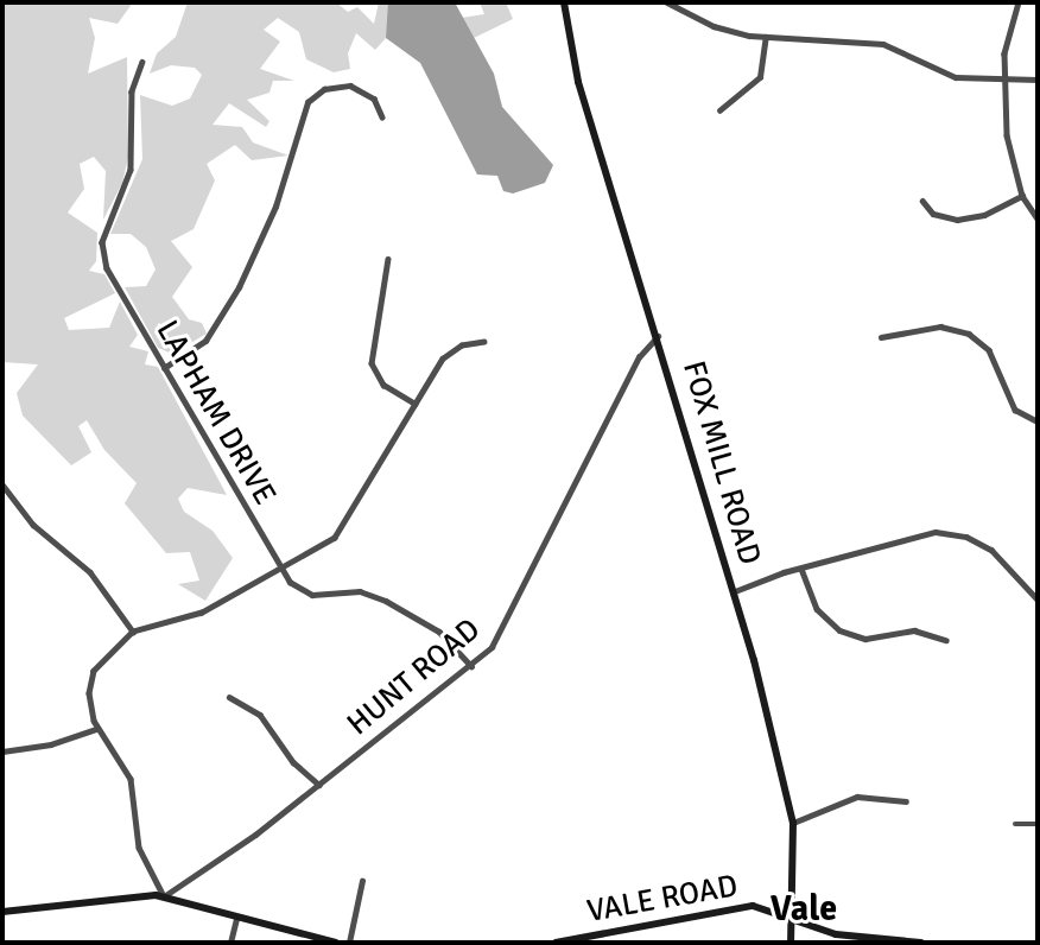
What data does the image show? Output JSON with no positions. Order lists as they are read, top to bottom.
{
  "streets": {
    "main road": ["FOX MILL ROAD", "VALE ROAD"],
    "street": ["LAPHAM DRIVE", "HUNT ROAD"]
  },
  "crossings": [
    ["LAPHAM DRIVE", "HUNT ROAD"],
    ["FOX MILL ROAD", "HUNT ROAD"],
    ["FOX MILL ROAD", "VALE ROAD"]
  ],
  "districts": ["Vale"]
}
